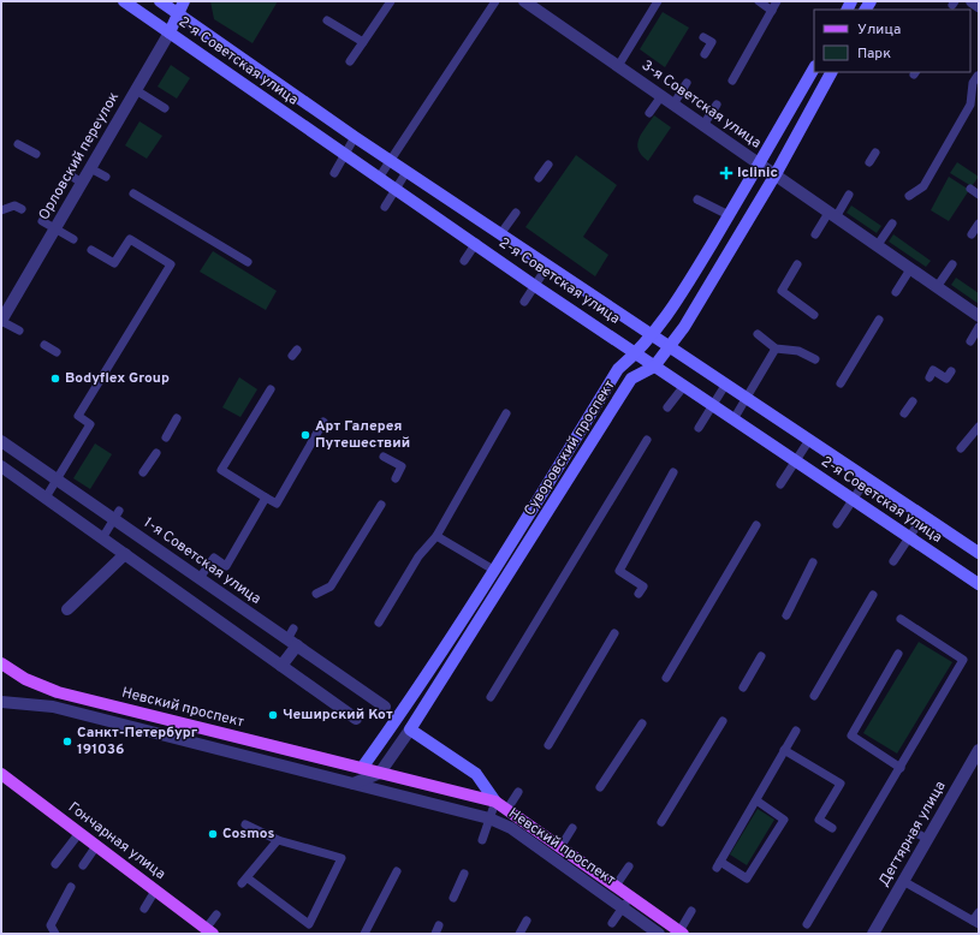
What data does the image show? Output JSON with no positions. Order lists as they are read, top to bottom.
{
  "streets": {
    "main road": [
      "2-я Советская улица",
      "Суворовский проспект",
      "Невский проспект",
      "Гончарная улица"
    ],
    "street": [
      "3-я Советская улица",
      "Орловский переулок",
      "1-я Советская улица",
      "Дегтярная улица"
    ]
  },
  "crossings": [
    ["2-я Советская улица", "Орловский переулок"],
    ["2-я Советская улица", "Суворовский проспект"],
    ["3-я Советская улица", "Суворовский проспект"],
    ["Суворовский проспект", "Невский проспект"]
  ],
  "places": {
    "health": ["Iclinic"],
    "other": [
      "Bodyflex Group",
      "Арт Галерея Путешествий",
      "Чеширский Кот",
      "Санкт-Петербург 191036",
      "Cosmos"
    ]
  },
  "legend": ["Улица", "Парк"]
}
